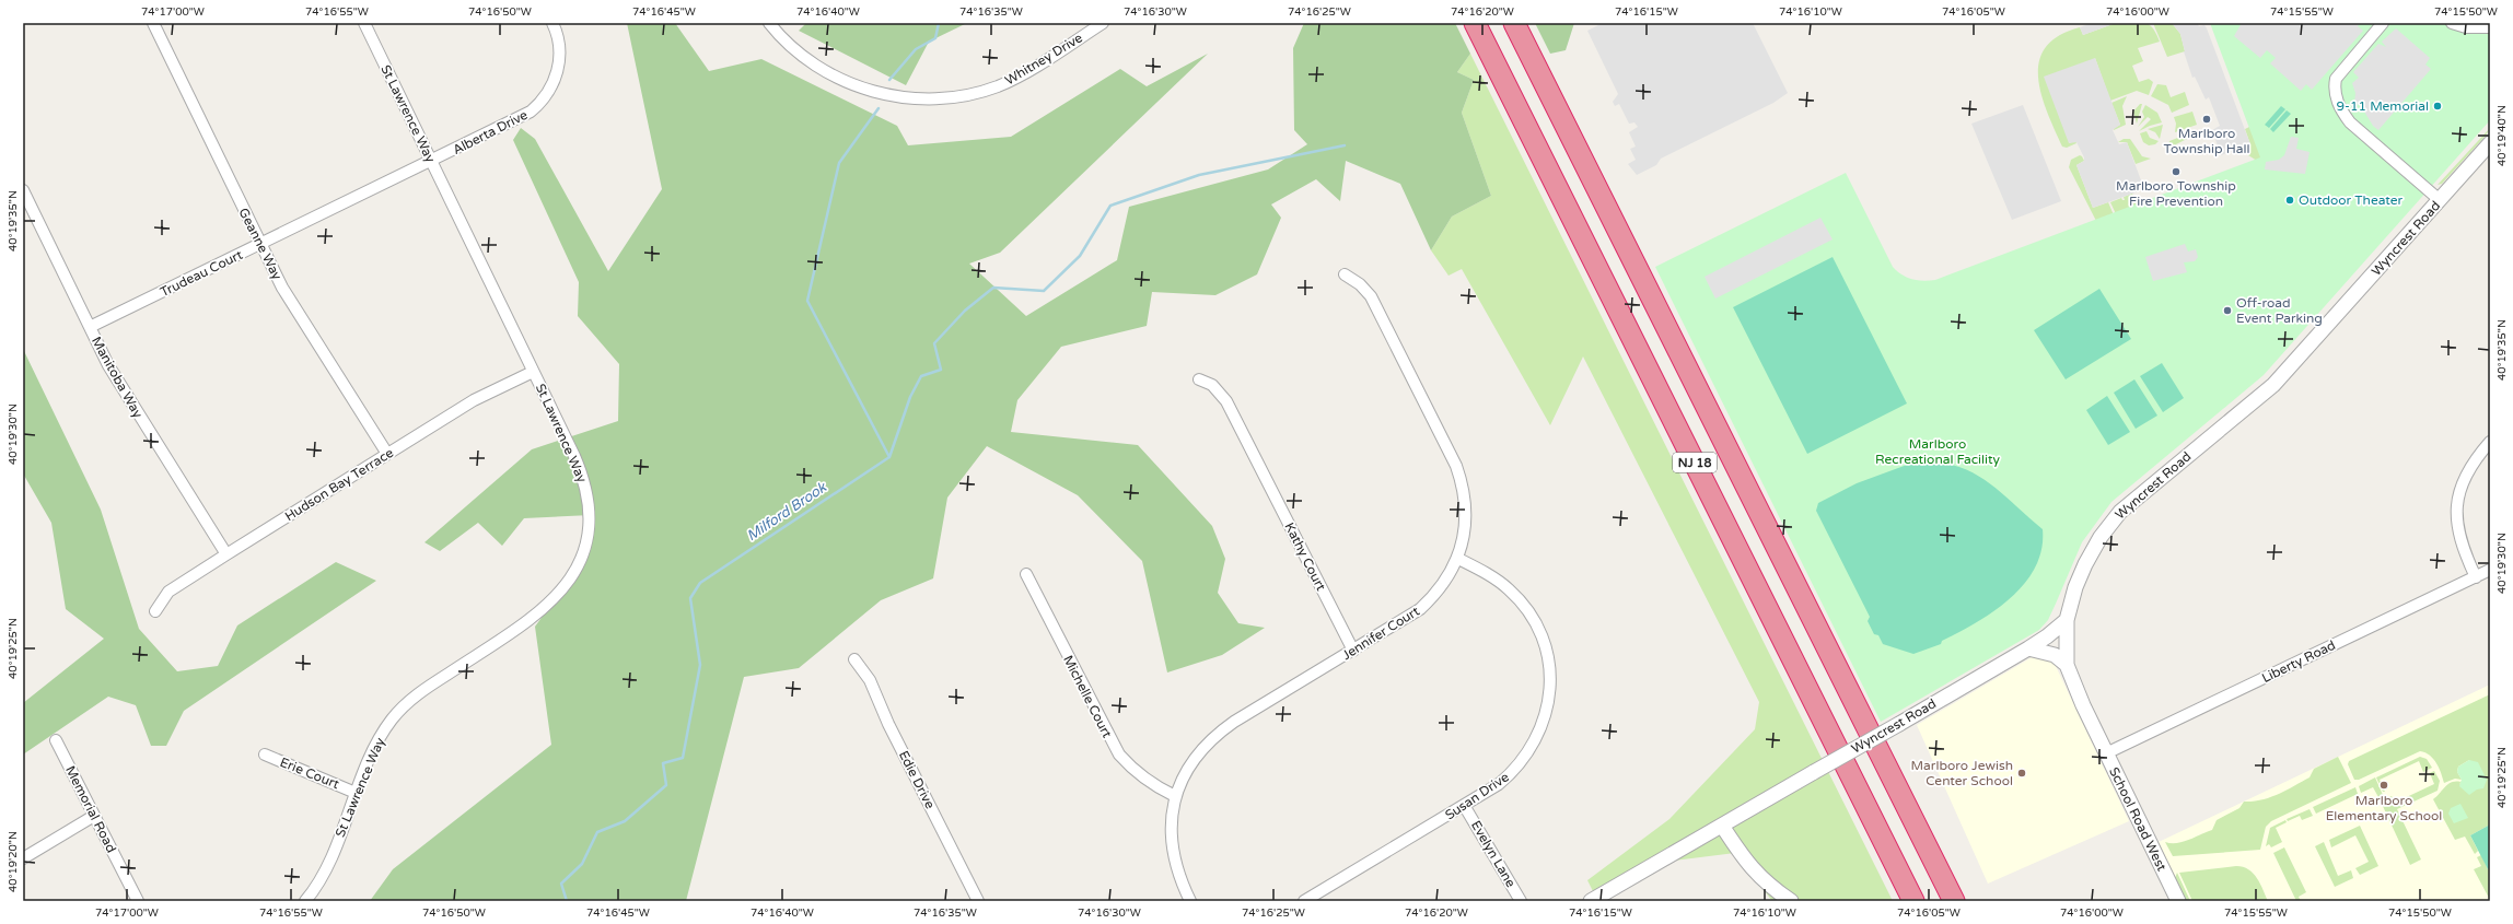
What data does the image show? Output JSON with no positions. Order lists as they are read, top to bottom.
{
  "streets": {
    "highway": ["NJ 18"],
    "street": [
      "Whitney Drive",
      "St Lawrence Way",
      "Alberta Drive",
      "Wyncrest Road",
      "Geanne Way",
      "Trudeau Court",
      "Manitoba Way",
      "Hudson Bay Terrace",
      "Kathy Court",
      "Jennifer Court",
      "Liberty Road",
      "Michelle Court",
      "Erie Court",
      "Edie Drive",
      "Susan Drive",
      "Memorial Road",
      "School Road West",
      "Evelyn Lane"
    ]
  },
  "crossings": [
    ["St Lawrence Way", "Alberta Drive"],
    ["St Lawrence Way", "Trudeau Court"],
    ["St Lawrence Way", "Hudson Bay Terrace"],
    ["St Lawrence Way", "Erie Court"],
    ["Alberta Drive", "Trudeau Court"],
    ["Wyncrest Road", "School Road West"],
    ["Geanne Way", "Trudeau Court"],
    ["Geanne Way", "Hudson Bay Terrace"],
    ["Trudeau Court", "Manitoba Way"],
    ["Manitoba Way", "Hudson Bay Terrace"],
    ["Kathy Court", "Jennifer Court"],
    ["Jennifer Court", "Michelle Court"],
    ["Jennifer Court", "Susan Drive"],
    ["Liberty Road", "School Road West"],
    ["Susan Drive", "Evelyn Lane"]
  ],
  "water": ["Milford Brook"],
  "parks": ["Marlboro Recreational Facility"],
  "places": [
    "9-11 Memorial",
    "Marlboro Township Hall",
    "Marlboro Township Fire Prevention",
    "Outdoor Theater",
    "Off-road Event Parking",
    "Marlboro Jewish Center School",
    "Marlboro Elementary School"
  ],
  "coordinates": [
    "74°17'00\"W",
    "74°16'55\"W",
    "74°16'50\"W",
    "74°16'45\"W",
    "74°16'40\"W",
    "74°16'35\"W",
    "74°16'30\"W",
    "74°16'25\"W",
    "74°16'20\"W",
    "74°16'15\"W",
    "74°16'10\"W",
    "74°16'05\"W",
    "74°16'00\"W",
    "74°15'55\"W",
    "74°15'50\"W",
    "40°19'40\"N",
    "40°19'35\"N",
    "40°19'30\"N",
    "40°19'25\"N",
    "40°19'20\"N"
  ]
}
